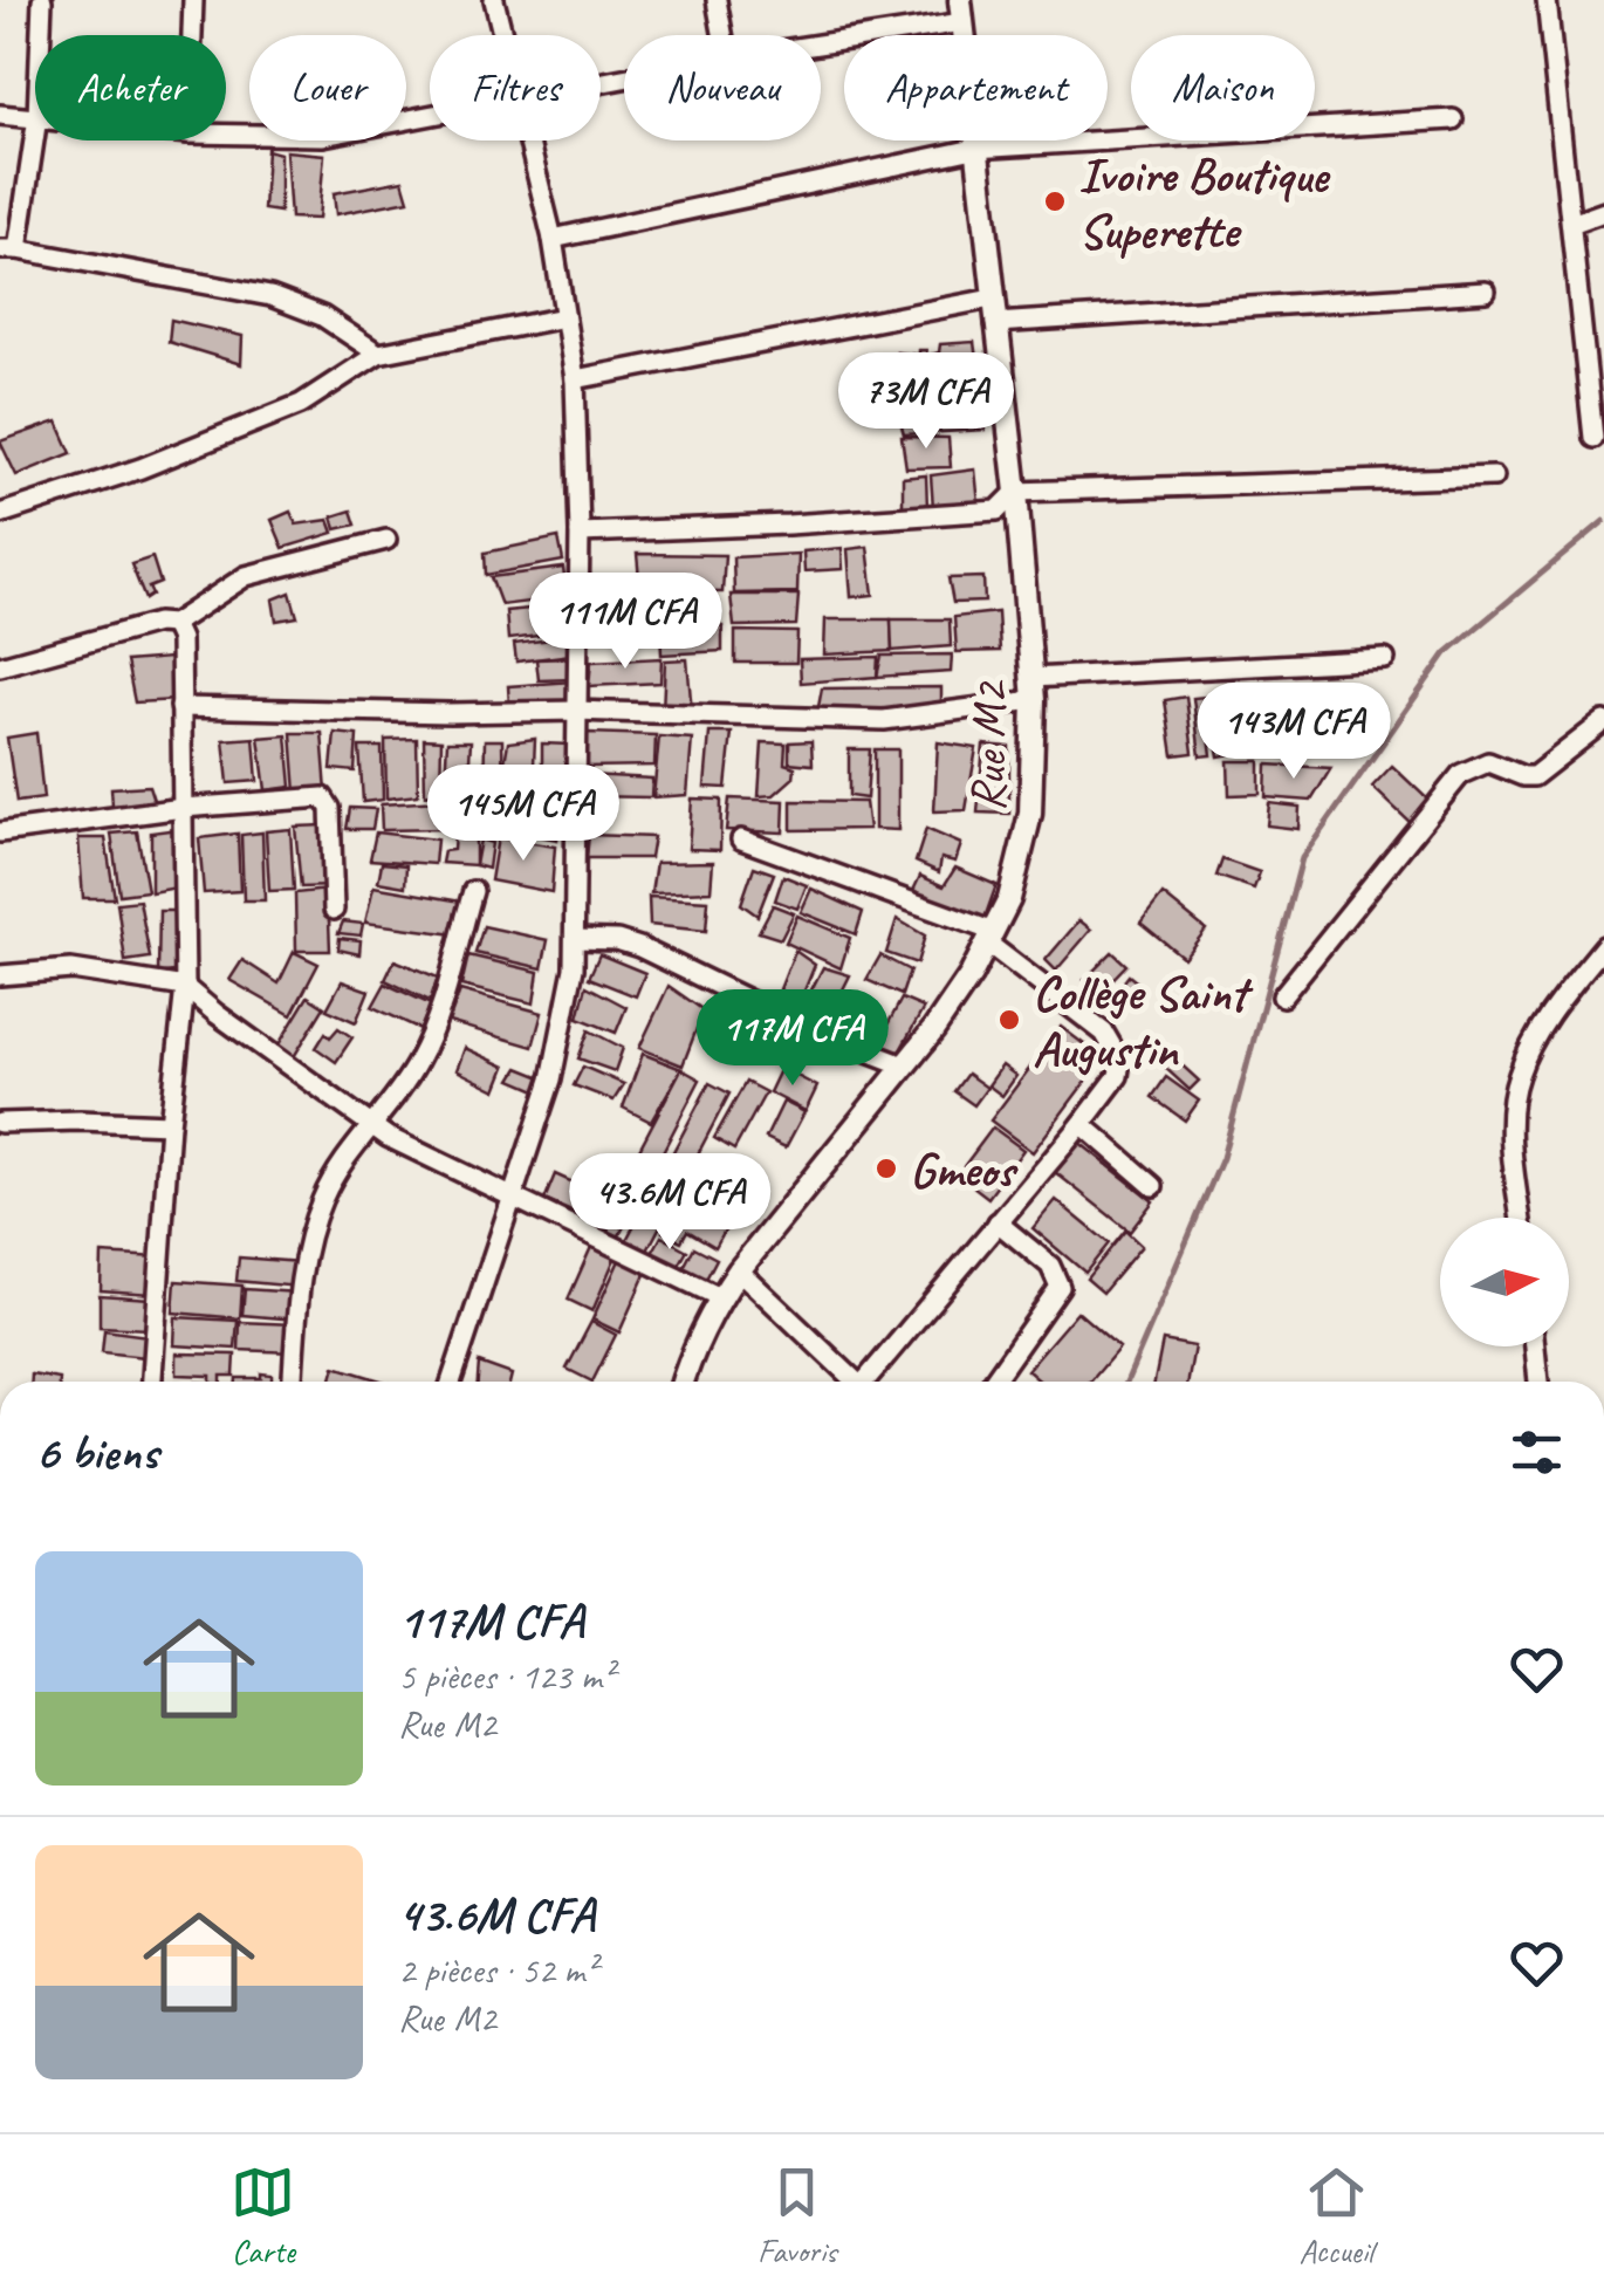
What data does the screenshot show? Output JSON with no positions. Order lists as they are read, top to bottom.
{
  "streets": {
    "street": ["Rue M2"]
  },
  "places": ["Ivoire Boutique Superette", "Collège Saint Augustin", "Gmeos"],
  "north": "right",
  "page": {
    "chip": [
      "Acheter",
      "Louer",
      "Filtres",
      "Nouveau",
      "Appartement",
      "Maison"
    ],
    "price": [
      "73M CFA",
      "111M CFA",
      "143M CFA",
      "145M CFA",
      "117M CFA",
      "43.6M CFA"
    ],
    "heading": "6 biens",
    "list": [
      {
        "name": "117M CFA",
        "note": "5 pièces · 123 m² · Rue M2"
      },
      {
        "name": "43.6M CFA",
        "note": "2 pièces · 52 m² · Rue M2"
      }
    ],
    "tabs": ["Carte", "Favoris", "Accueil"]
  }
}
